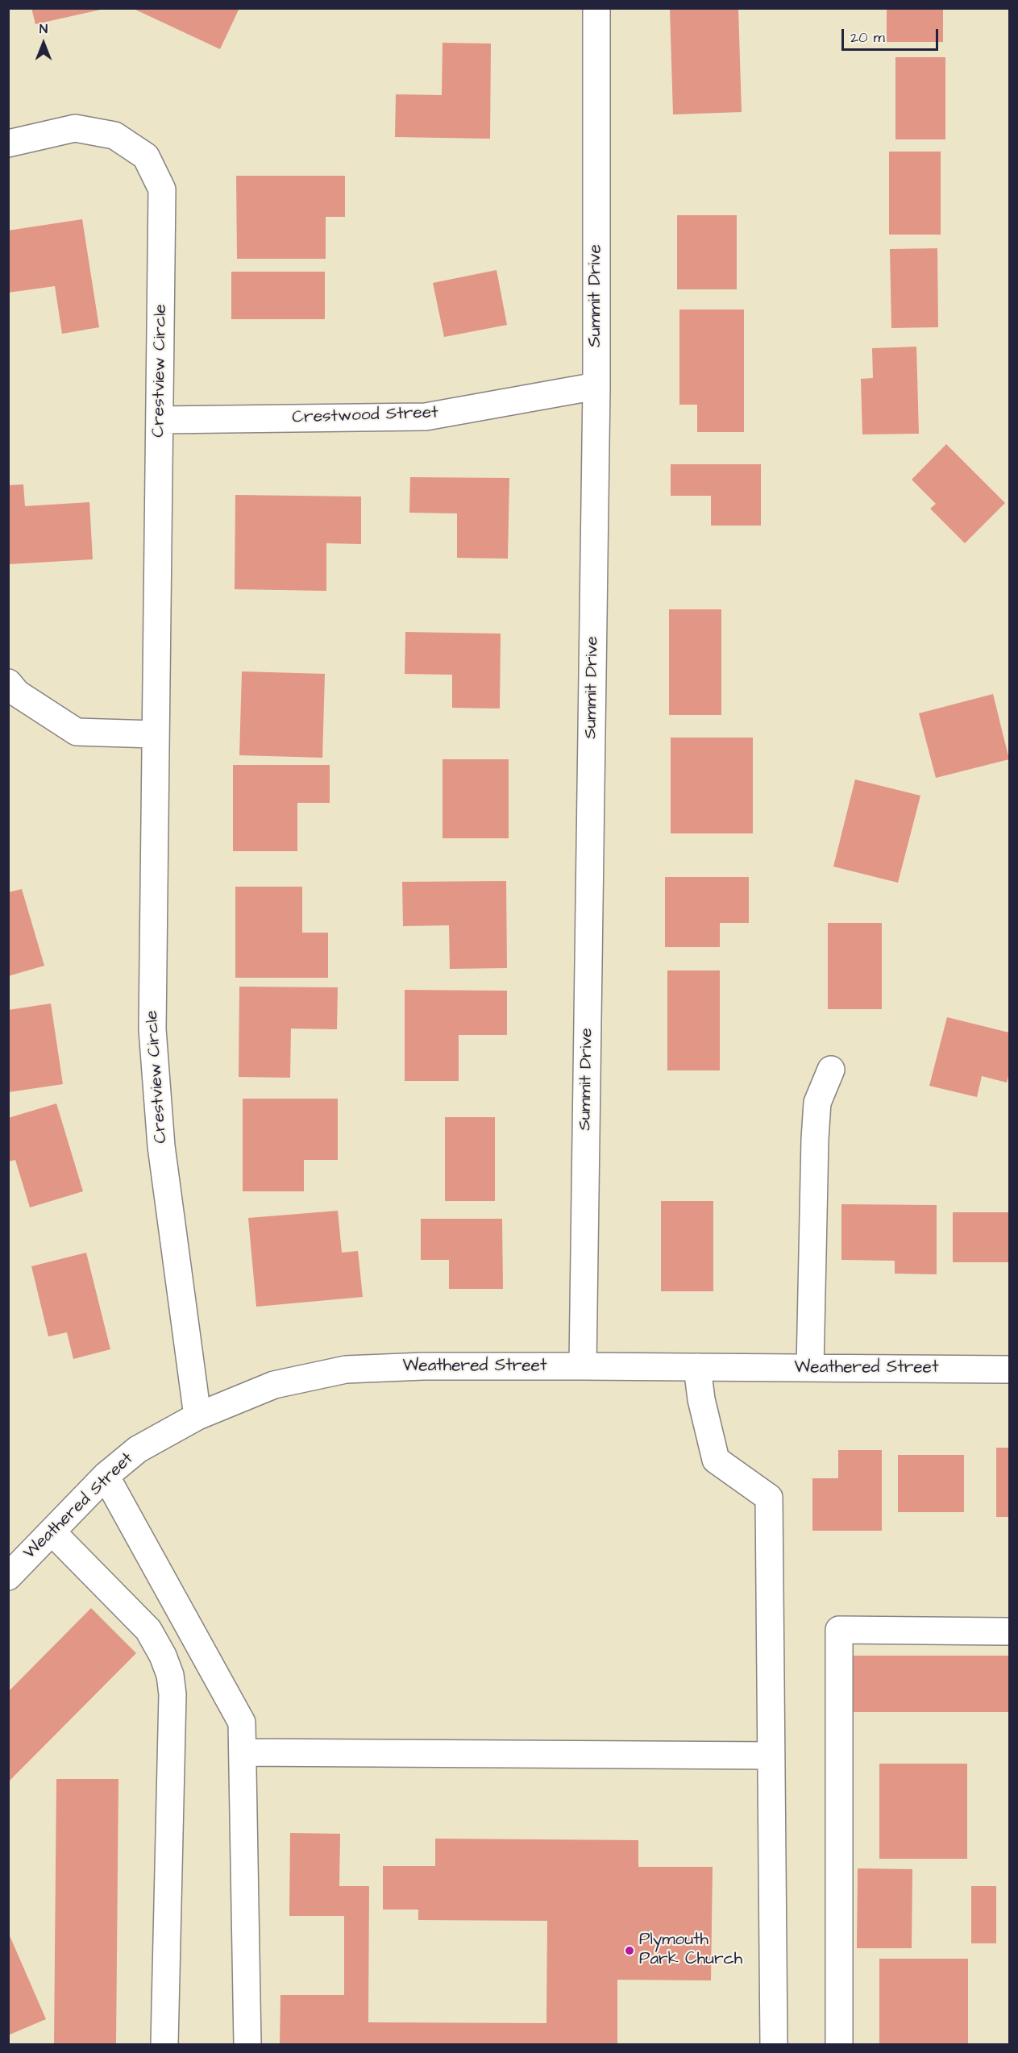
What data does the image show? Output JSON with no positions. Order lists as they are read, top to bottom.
{
  "streets": {
    "street": [
      "Summit Drive",
      "Crestview Circle",
      "Crestwood Street",
      "Weathered Street"
    ]
  },
  "crossings": [
    ["Summit Drive", "Crestwood Street"],
    ["Summit Drive", "Weathered Street"],
    ["Crestview Circle", "Crestwood Street"],
    ["Crestview Circle", "Weathered Street"]
  ],
  "places": ["Plymouth Park Church"],
  "scale_bar": "20 m",
  "north": "top"
}
